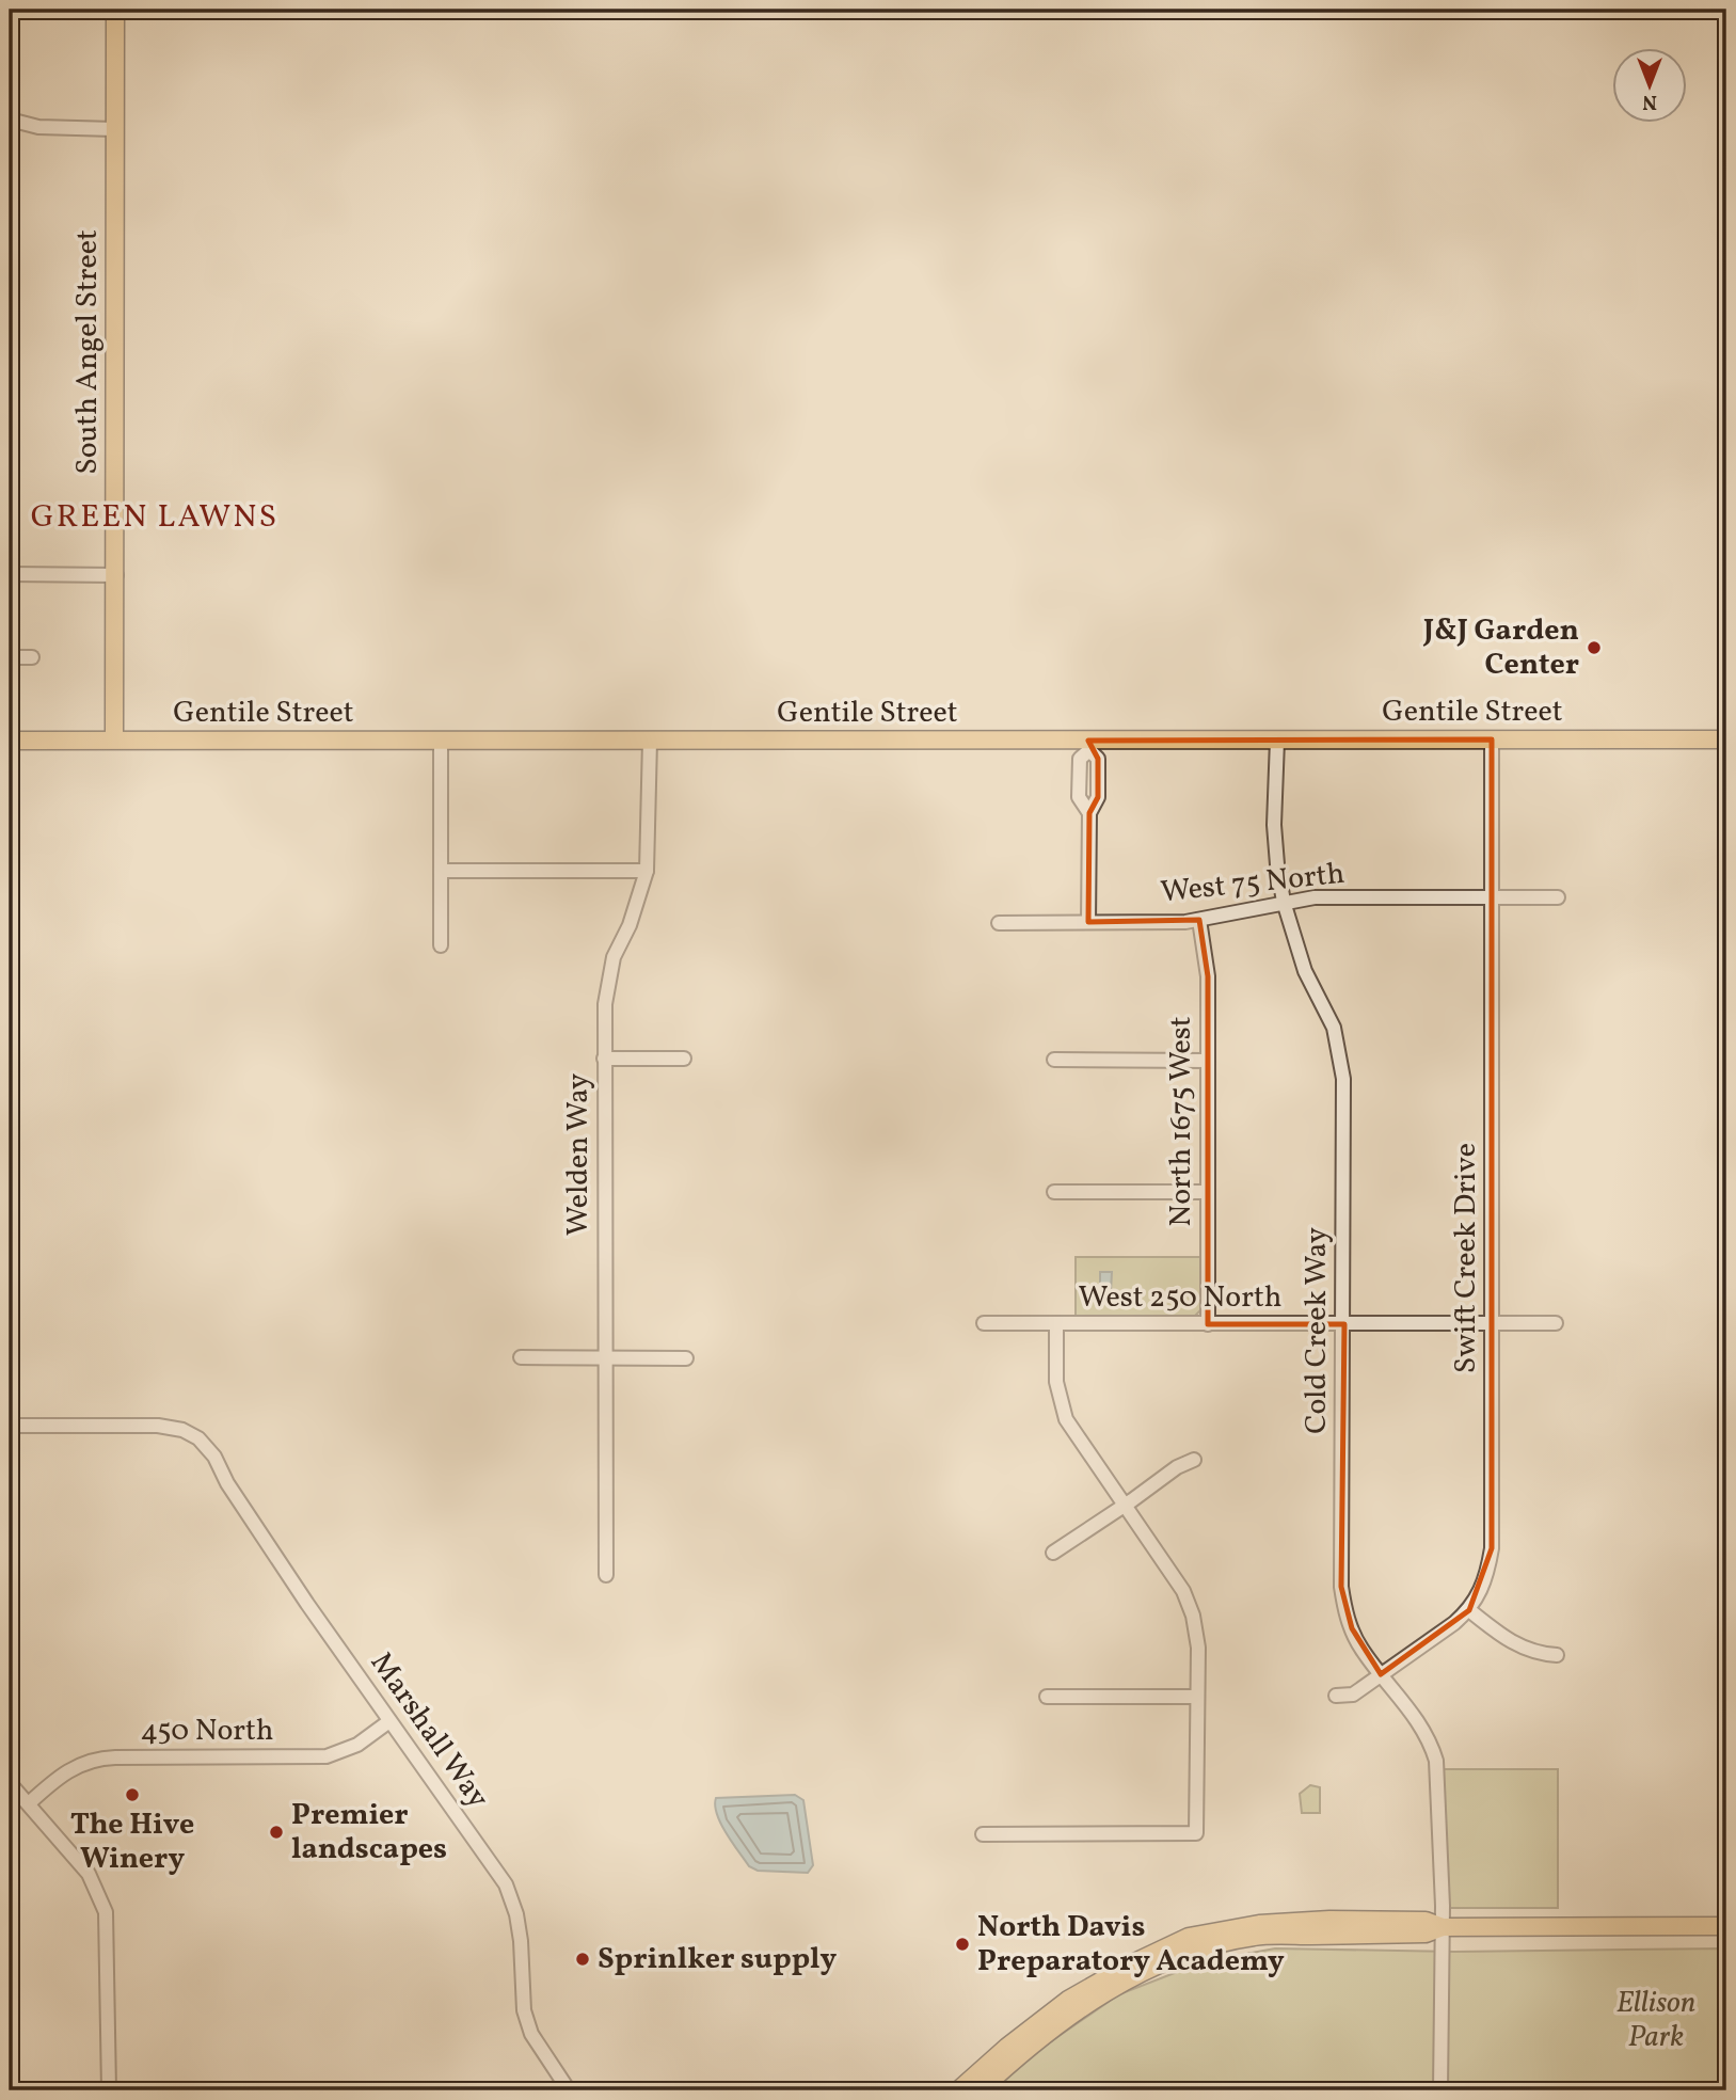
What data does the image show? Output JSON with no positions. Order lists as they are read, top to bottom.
{
  "streets": {
    "main road": ["South Angel Street", "Gentile Street"],
    "street": [
      "West 75 North",
      "North 1675 West",
      "Welden Way",
      "Swift Creek Drive",
      "West 250 North",
      "Cold Creek Way",
      "450 North",
      "Marshall Way"
    ]
  },
  "crossings": [
    ["South Angel Street", "Gentile Street"],
    ["Gentile Street", "Welden Way"],
    ["Gentile Street", "Swift Creek Drive"],
    ["Gentile Street", "Cold Creek Way"],
    ["West 75 North", "North 1675 West"],
    ["West 75 North", "Swift Creek Drive"],
    ["West 75 North", "Cold Creek Way"],
    ["North 1675 West", "West 250 North"],
    ["Swift Creek Drive", "West 250 North"],
    ["Swift Creek Drive", "Cold Creek Way"],
    ["West 250 North", "Cold Creek Way"],
    ["450 North", "Marshall Way"]
  ],
  "districts": ["GREEN LAWNS"],
  "parks": ["Ellison Park"],
  "places": [
    "J&J Garden Center",
    "The Hive Winery",
    "Premier landscapes",
    "North Davis Preparatory Academy",
    "Sprinlker supply"
  ],
  "north": "bottom"
}
